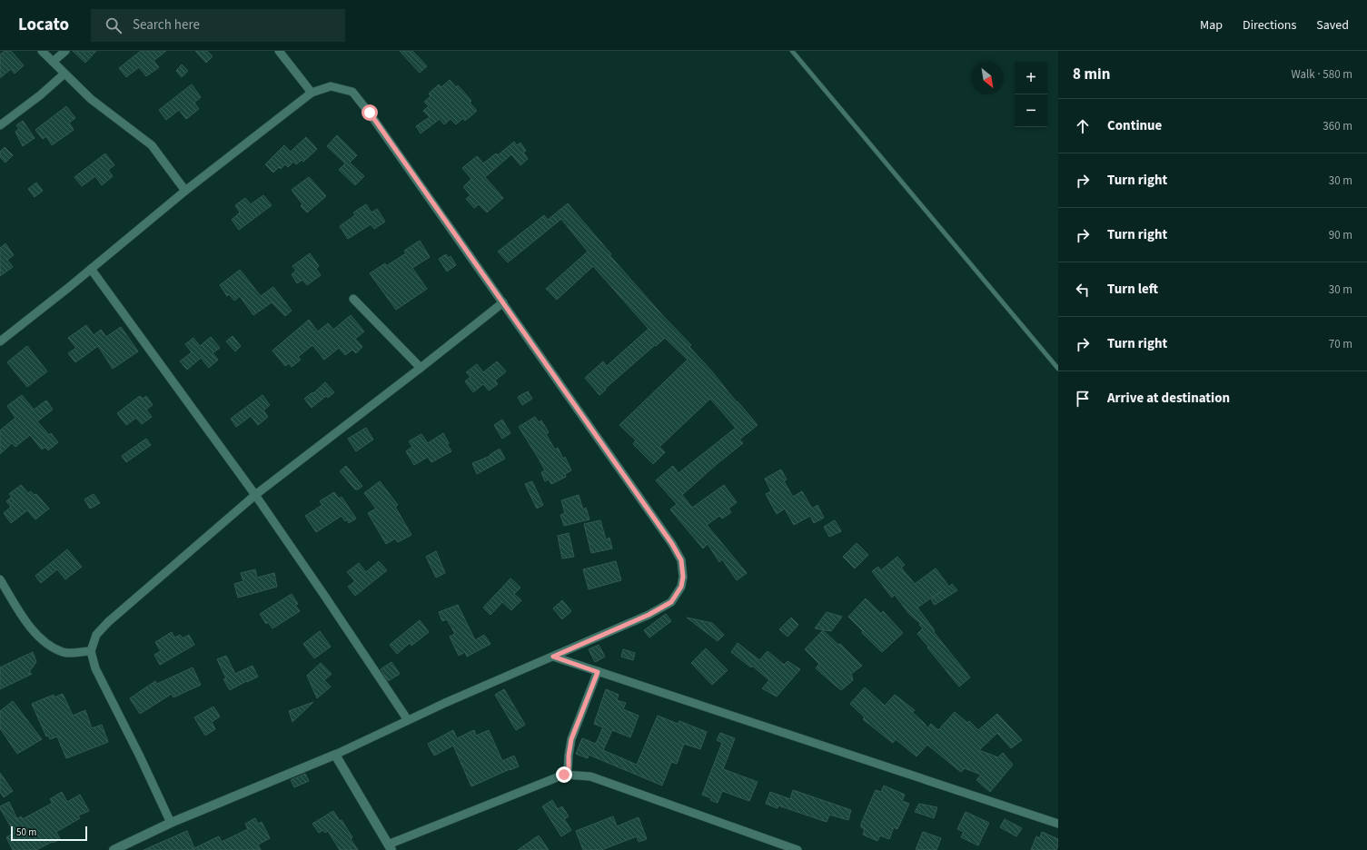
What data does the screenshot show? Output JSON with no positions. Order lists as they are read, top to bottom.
{
  "scale_bar": "50 m",
  "north": "bottom right",
  "page": {
    "header": "Locato",
    "search": "Search here",
    "nav": ["Map", "Directions", "Saved"],
    "heading": ["8 min", "Walk · 580 m"],
    "map_buttons": ["+", "−"],
    "list": [
      ["Continue", "360 m"],
      ["Turn right", "30 m"],
      ["Turn right", "90 m"],
      ["Turn left", "30 m"],
      ["Turn right", "70 m"],
      "Arrive at destination"
    ],
    "scale": "50 m"
  }
}
